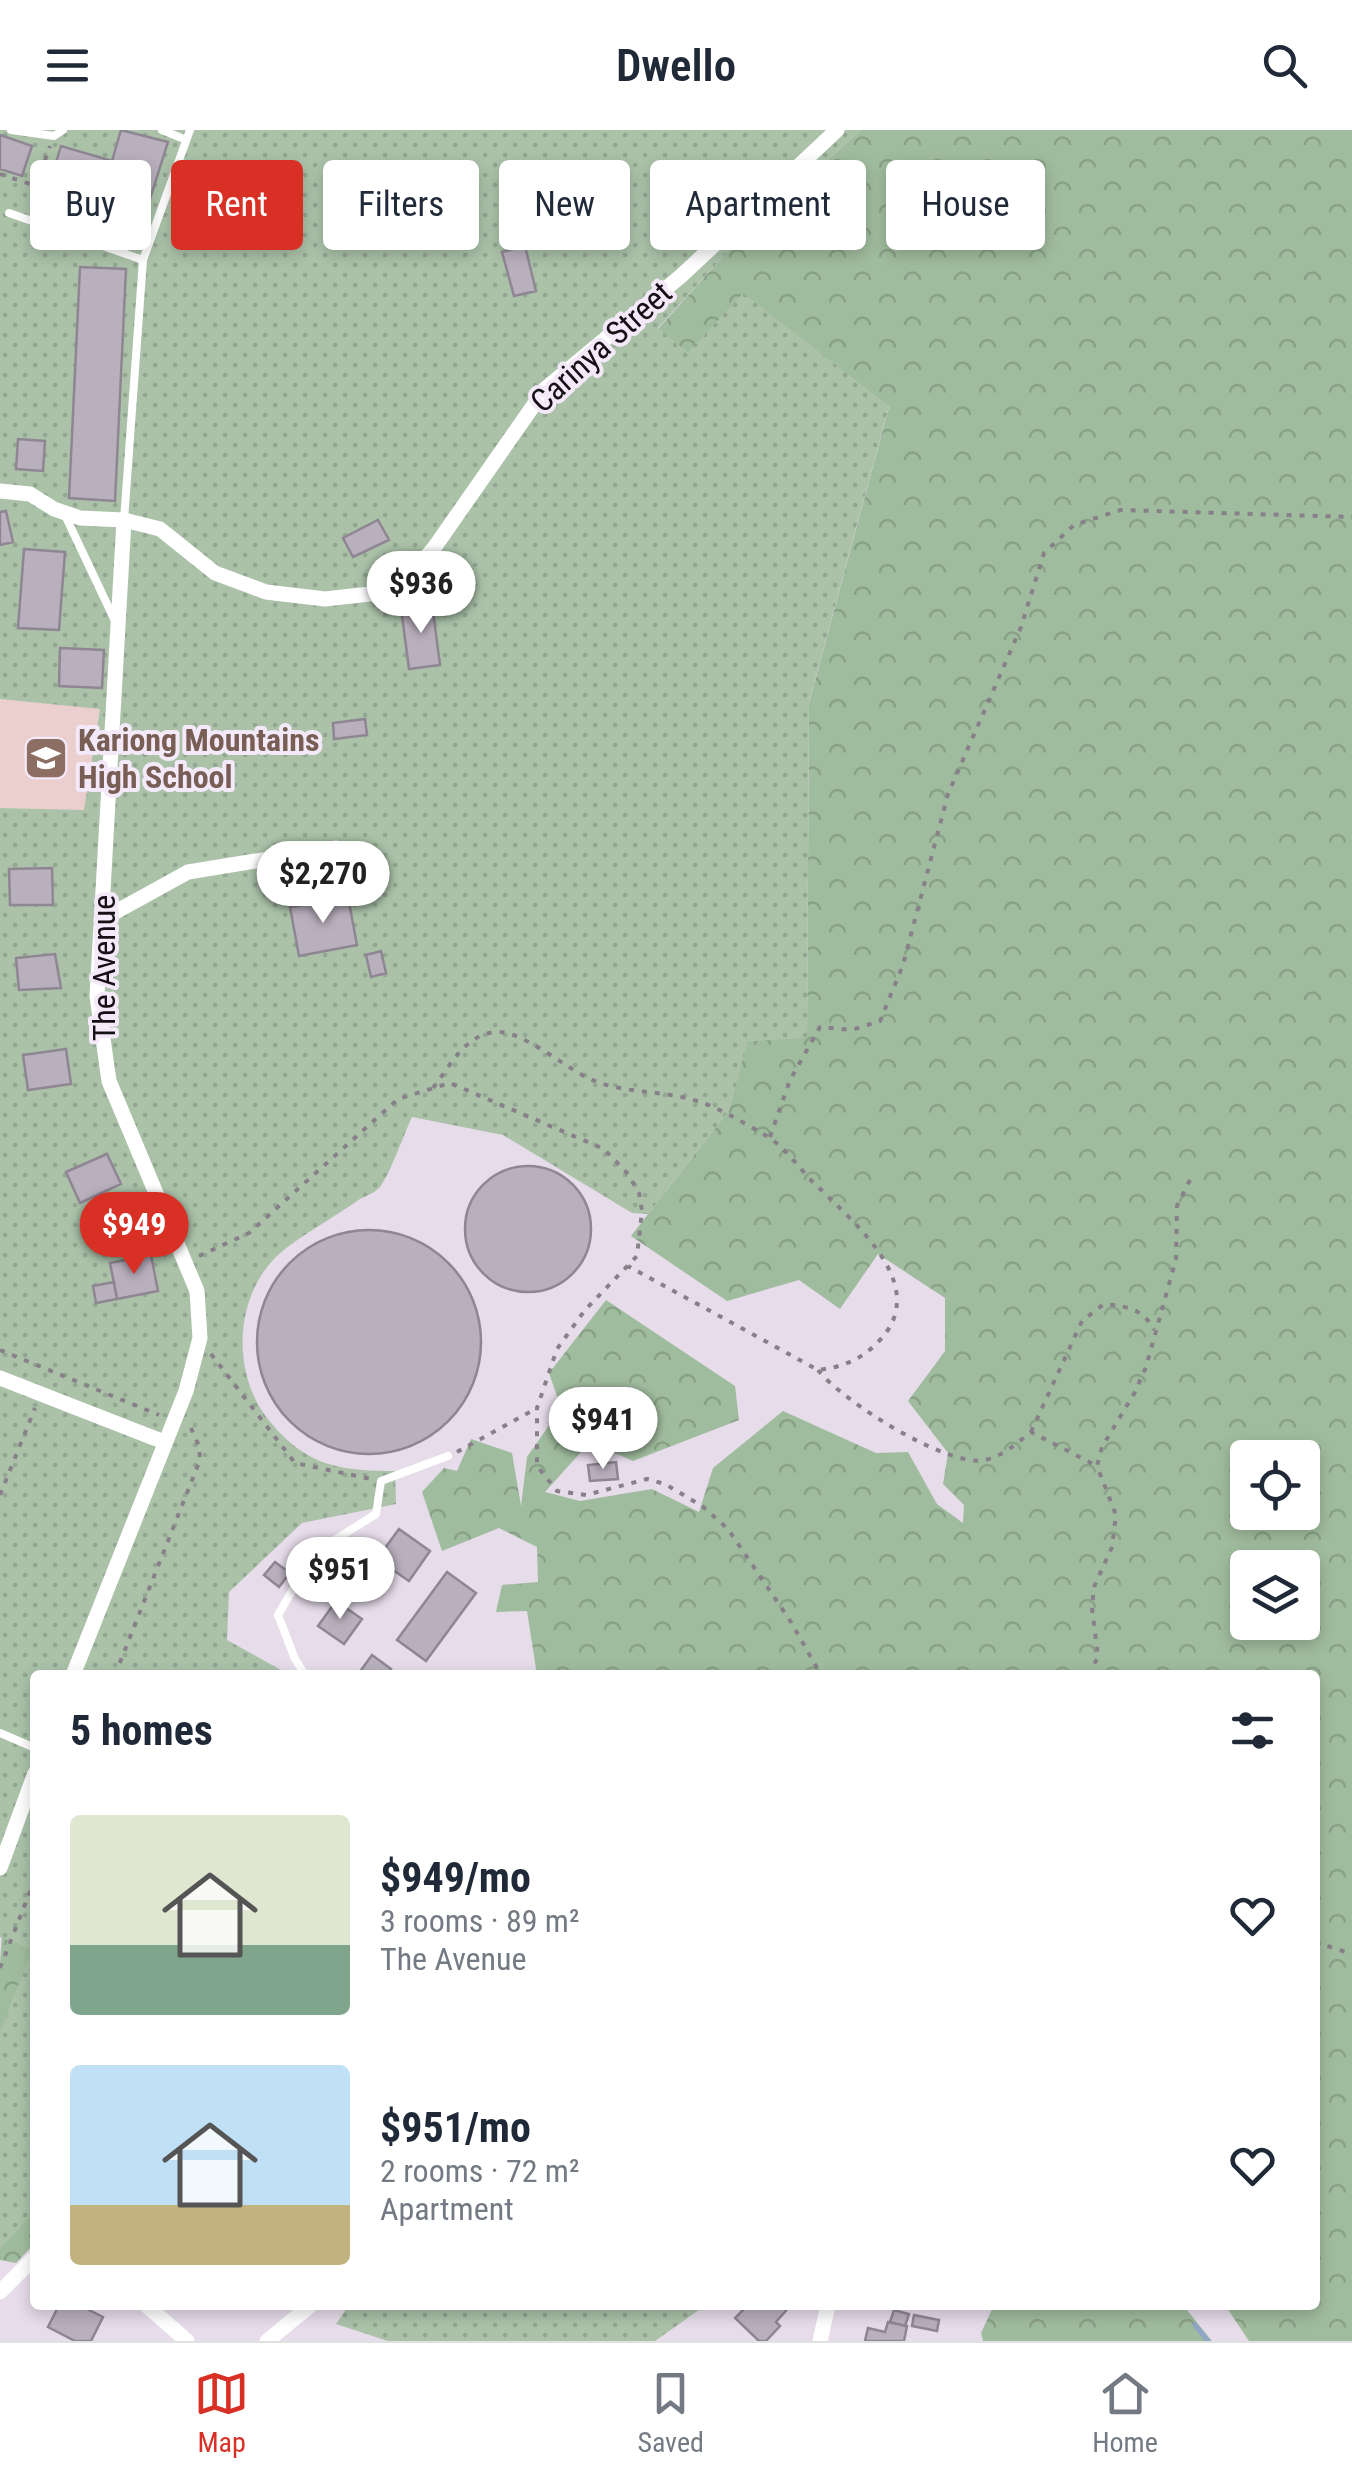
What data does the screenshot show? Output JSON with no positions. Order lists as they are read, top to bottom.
{
  "streets": {
    "street": ["Carinya Street", "The Avenue"]
  },
  "crossings": [
    ["Carinya Street", "The Avenue"]
  ],
  "places": {
    "school or university": ["Kariong Mountains High School"]
  },
  "page": {
    "header": "Dwello",
    "chip": [
      "Buy",
      "Rent",
      "Filters",
      "New",
      "Apartment",
      "House"
    ],
    "price": [
      "$936",
      "$2,270",
      "$949",
      "$941",
      "$951"
    ],
    "heading": "5 homes",
    "list": [
      {
        "name": "$949/mo",
        "note": "3 rooms · 89 m² · The Avenue"
      },
      {
        "name": "$951/mo",
        "note": "2 rooms · 72 m² · Apartment"
      }
    ],
    "tabs": ["Map", "Saved", "Home"]
  }
}
